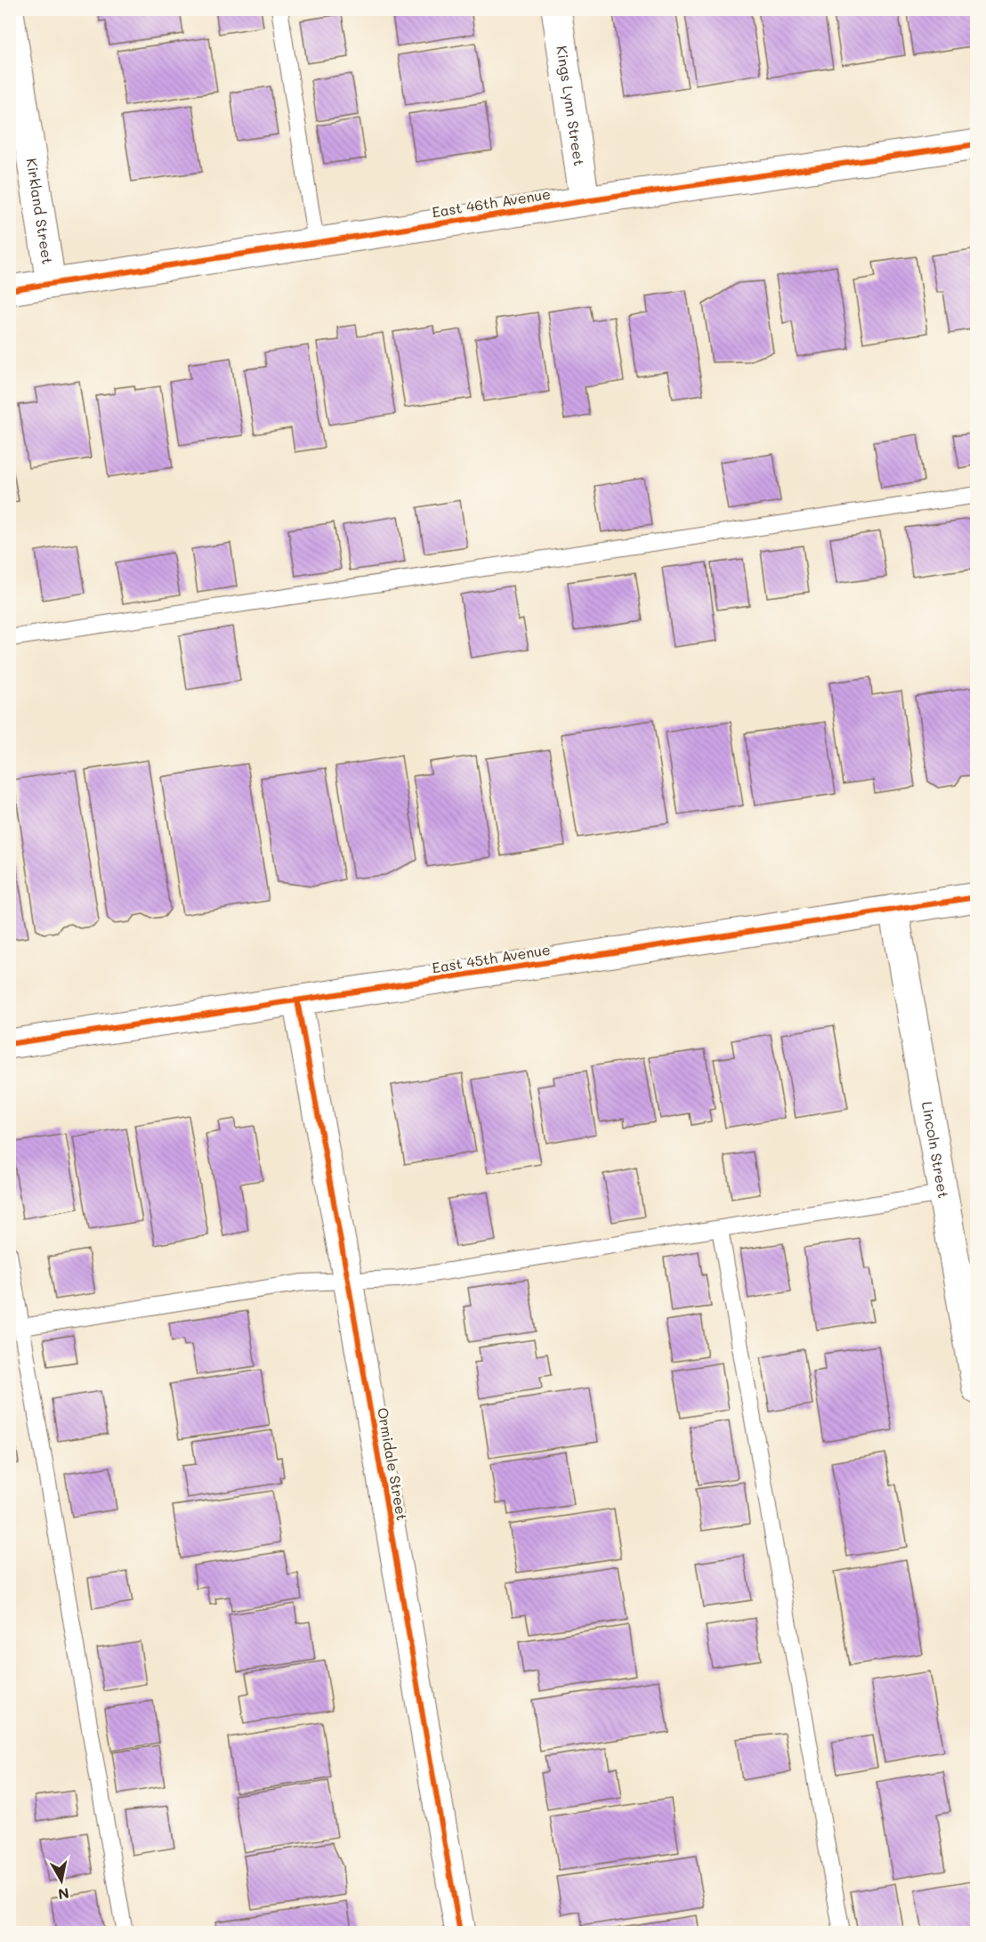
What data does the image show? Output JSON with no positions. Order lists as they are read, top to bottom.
{
  "streets": {
    "street": [
      "Kings Lynn Street",
      "East 46th Avenue",
      "Kirkland Street",
      "East 45th Avenue",
      "Lincoln Street",
      "Ormidale Street"
    ]
  },
  "crossings": [
    ["Kings Lynn Street", "East 46th Avenue"],
    ["East 46th Avenue", "Kirkland Street"],
    ["East 45th Avenue", "Lincoln Street"],
    ["East 45th Avenue", "Ormidale Street"]
  ],
  "north": "bottom"
}
